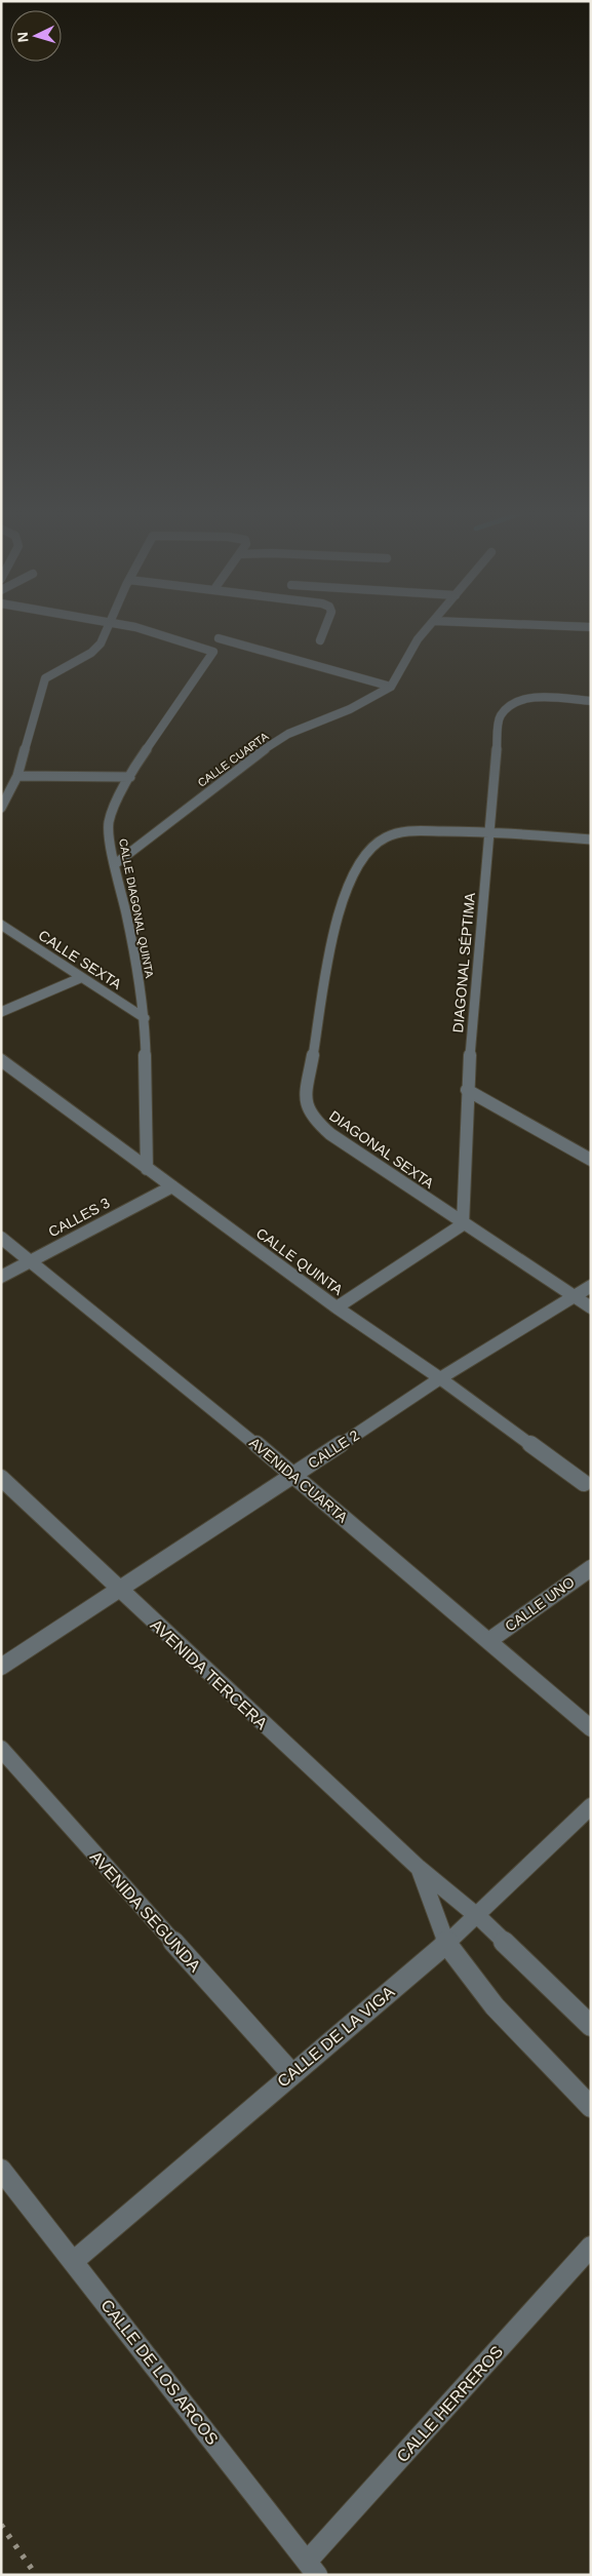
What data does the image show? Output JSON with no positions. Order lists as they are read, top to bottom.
{
  "streets": {
    "street": [
      "CALLE CUARTA",
      "CALLE DIAGONAL QUINTA",
      "CALLE SEXTA",
      "DIAGONAL SÉPTIMA",
      "DIAGONAL SEXTA",
      "CALLES 3",
      "CALLE QUINTA",
      "CALLE 2",
      "AVENIDA CUARTA",
      "CALLE UNO",
      "AVENIDA TERCERA",
      "AVENIDA SEGUNDA",
      "CALLE DE LA VIGA",
      "CALLE DE LOS ARCOS",
      "CALLE HERREROS"
    ]
  },
  "crossings": [
    ["CALLE CUARTA", "CALLE DIAGONAL QUINTA"],
    ["CALLE DIAGONAL QUINTA", "CALLE SEXTA"],
    ["CALLE DIAGONAL QUINTA", "CALLE QUINTA"],
    ["DIAGONAL SÉPTIMA", "DIAGONAL SEXTA"],
    ["DIAGONAL SEXTA", "CALLE 2"],
    ["CALLES 3", "CALLE QUINTA"],
    ["CALLES 3", "AVENIDA CUARTA"],
    ["CALLE QUINTA", "CALLE 2"],
    ["CALLE 2", "AVENIDA CUARTA"],
    ["CALLE 2", "AVENIDA TERCERA"],
    ["AVENIDA CUARTA", "CALLE UNO"],
    ["AVENIDA TERCERA", "CALLE DE LA VIGA"],
    ["AVENIDA SEGUNDA", "CALLE DE LA VIGA"],
    ["CALLE DE LA VIGA", "CALLE DE LOS ARCOS"],
    ["CALLE DE LOS ARCOS", "CALLE HERREROS"]
  ],
  "north": "left"
}
